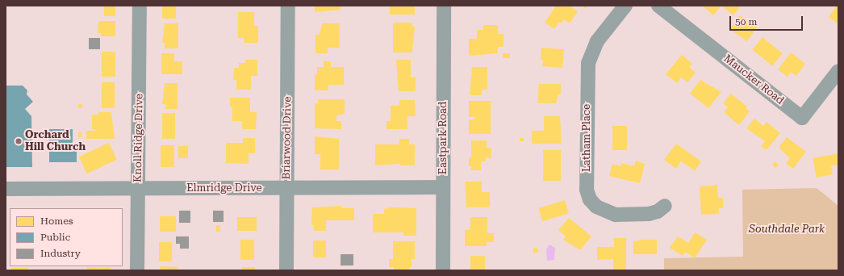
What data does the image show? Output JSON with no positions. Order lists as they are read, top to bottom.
{
  "streets": {
    "street": [
      "Maucker Road",
      "Knoll Ridge Drive",
      "Briarwood Drive",
      "Eastpark Road",
      "Latham Place",
      "Elmridge Drive"
    ]
  },
  "crossings": [
    ["Knoll Ridge Drive", "Elmridge Drive"],
    ["Briarwood Drive", "Elmridge Drive"],
    ["Eastpark Road", "Elmridge Drive"]
  ],
  "parks": ["Southdale Park"],
  "places": ["Orchard Hill Church"],
  "legend": ["Homes", "Public", "Industry"],
  "scale_bar": "50 m"
}
